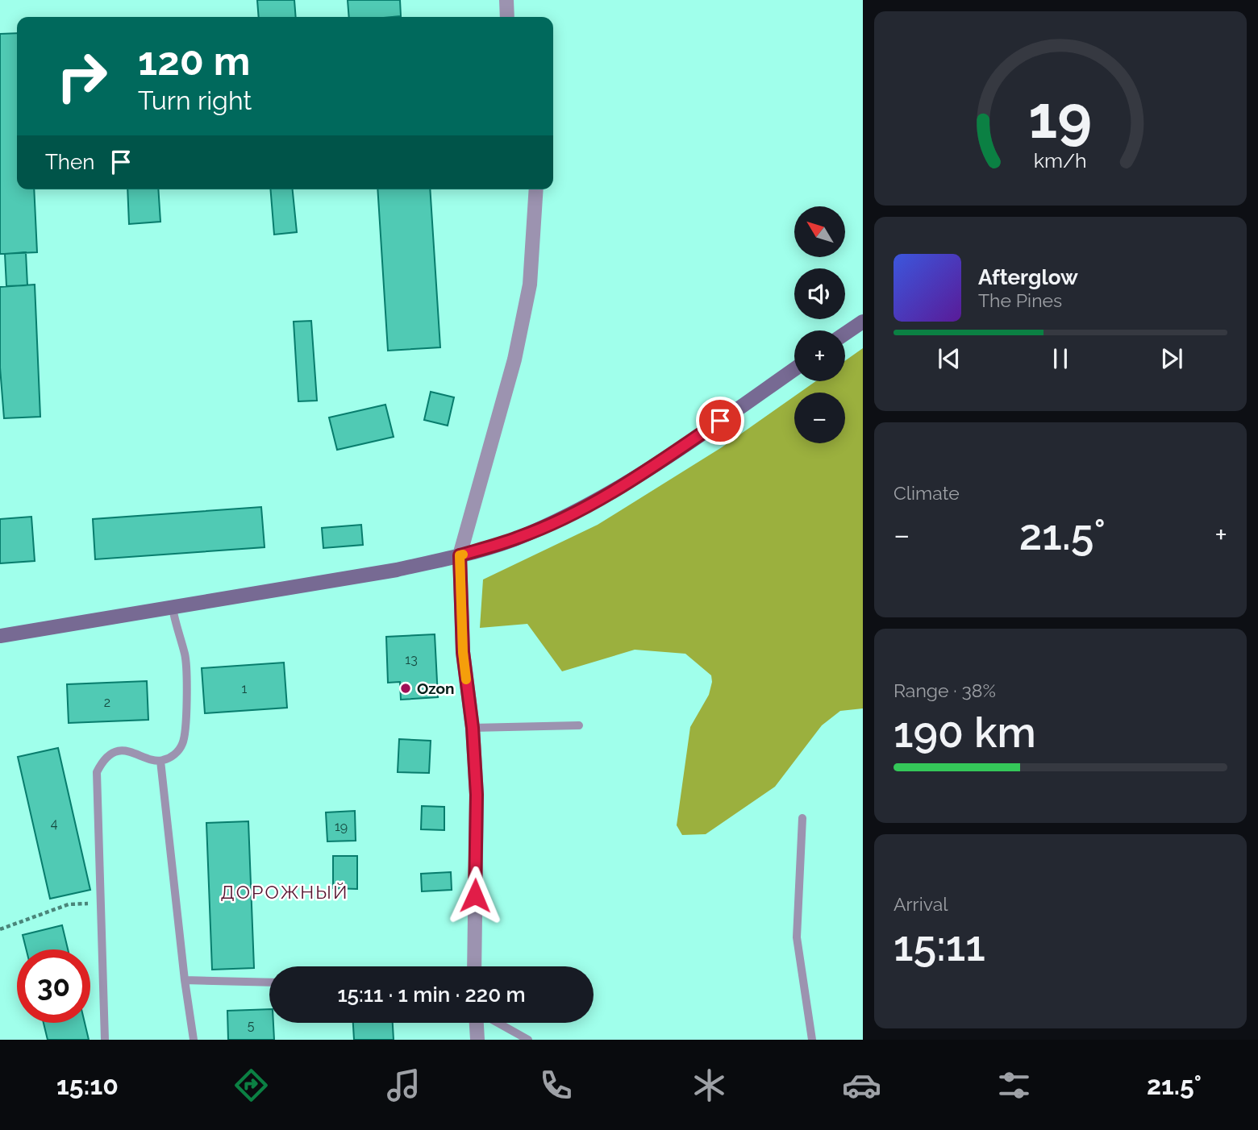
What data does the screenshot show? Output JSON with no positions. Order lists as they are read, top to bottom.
{
  "districts": ["ДОРОЖНЫЙ"],
  "places": ["Ozon"],
  "house_numbers": [
    "13",
    "1",
    "2",
    "4",
    "19",
    "5"
  ],
  "north": "top left",
  "page": {
    "turn": ["120 m", "Turn right"],
    "then": "Then",
    "map_buttons": ["+", "−"],
    "song": ["Afterglow", "The Pines"],
    "tile": [
      "Climate",
      ["Range · 38%", "190 km"],
      ["Arrival", "15:11"]
    ],
    "heat": ["−", "21.5°", "+"],
    "limit": "30",
    "trip": "15:11 · 1 min · 220 m",
    "tabs": ["15:10", "21.5°"],
    "gauge": ["19", "km/h"]
  }
}
